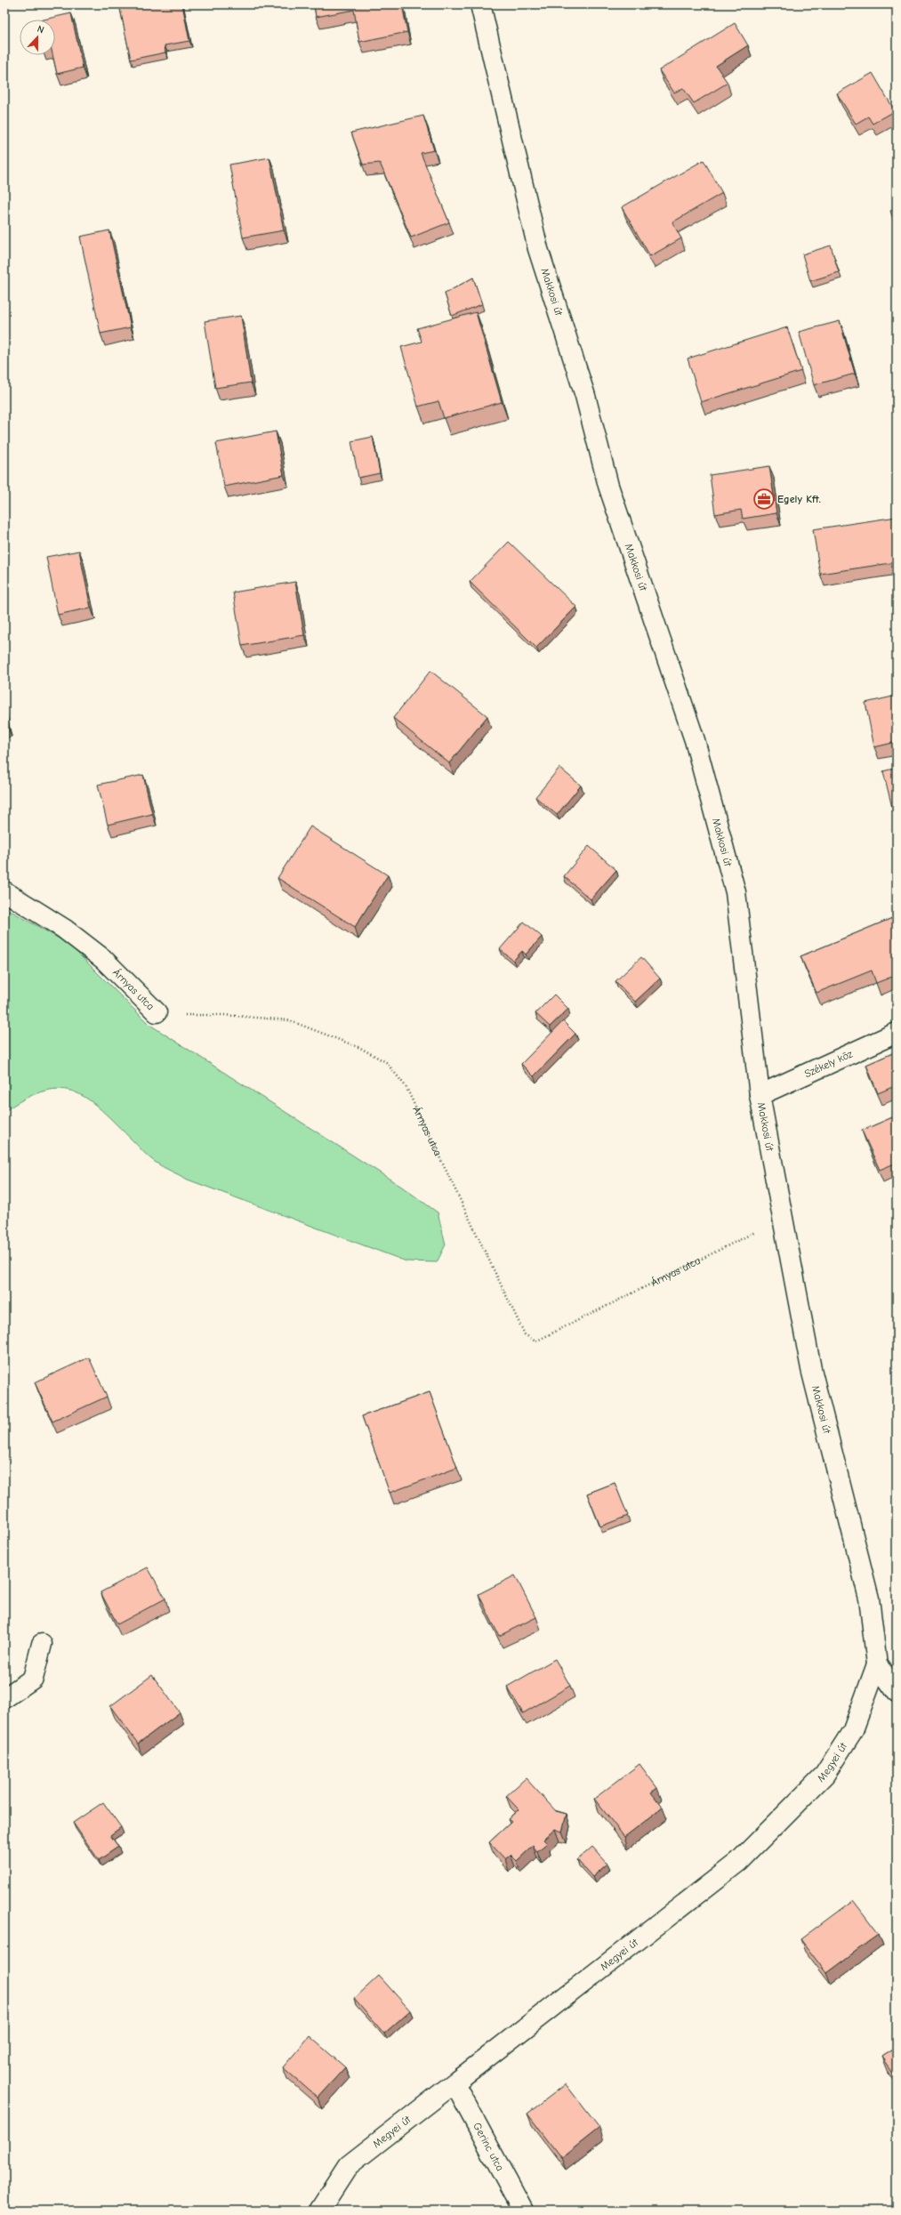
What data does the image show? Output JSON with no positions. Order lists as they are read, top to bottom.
{
  "streets": {
    "street": [
      "Makkosi út",
      "Árnyas utca",
      "Székely köz",
      "Megyei út",
      "Gerinc utca"
    ]
  },
  "crossings": [
    ["Makkosi út", "Árnyas utca"],
    ["Makkosi út", "Székely köz"],
    ["Makkosi út", "Megyei út"],
    ["Megyei út", "Gerinc utca"]
  ],
  "places": {
    "office": ["Egely Kft."]
  },
  "north": "top"
}
